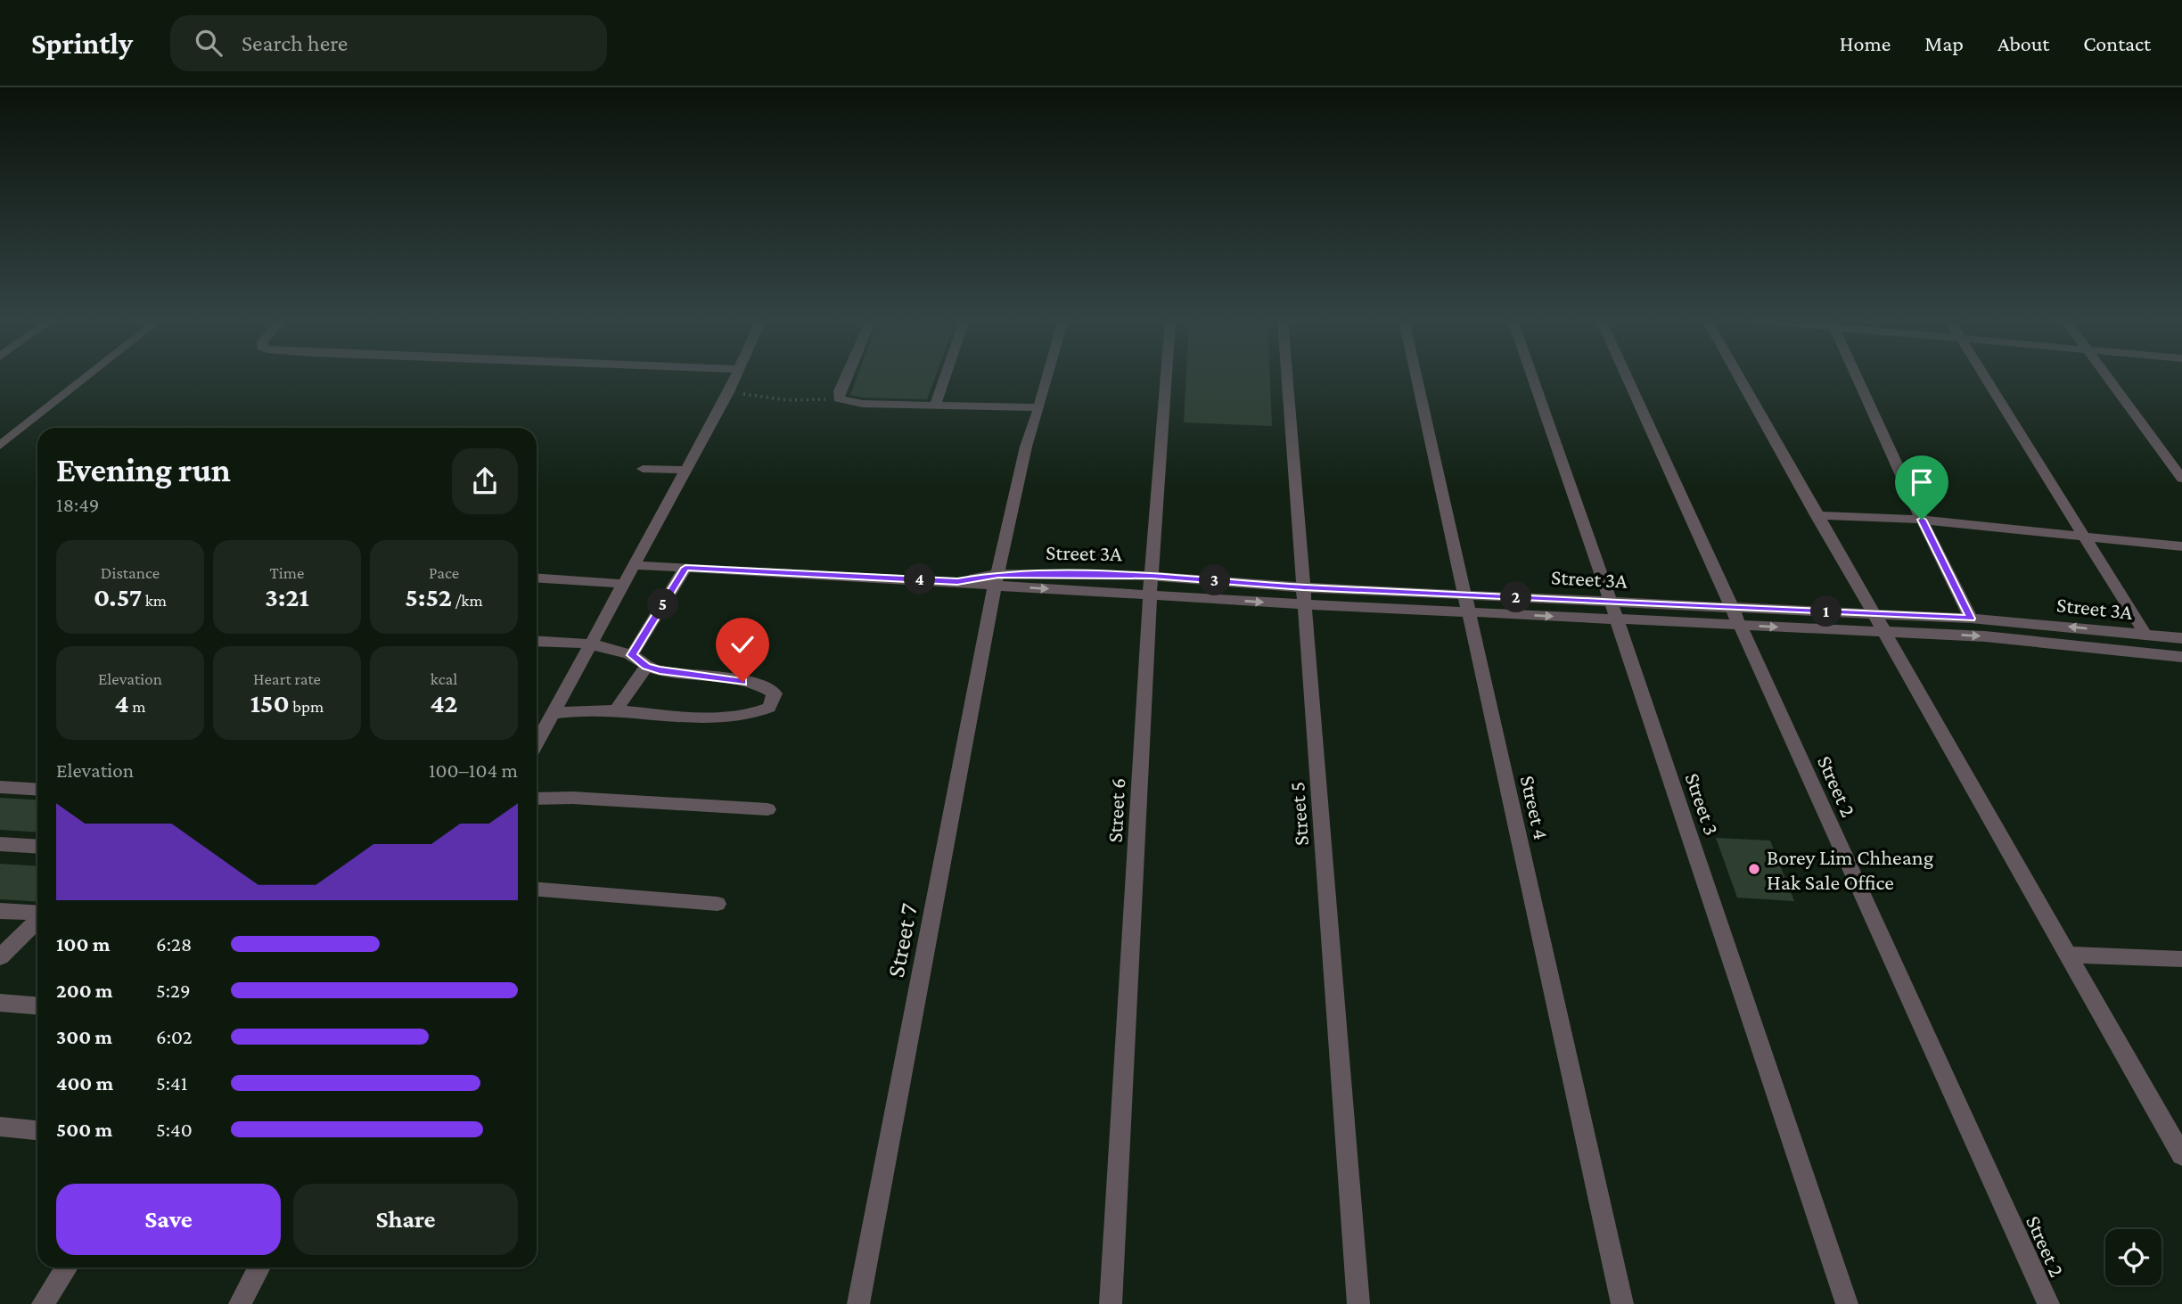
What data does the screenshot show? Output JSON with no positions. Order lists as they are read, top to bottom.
{
  "streets": {
    "street": [
      "Street 3A",
      "Street 2",
      "Street 3",
      "Street 4",
      "Street 6",
      "Street 5",
      "Street 7"
    ]
  },
  "crossings": [
    ["Street 3A", "Street 2"],
    ["Street 3A", "Street 3"],
    ["Street 3A", "Street 4"],
    ["Street 3A", "Street 6"],
    ["Street 3A", "Street 5"],
    ["Street 3A", "Street 7"]
  ],
  "places": ["Borey Lim Chheang Hak Sale Office"],
  "page": {
    "header": "Sprintly",
    "search": "Search here",
    "nav": [
      "Home",
      "Map",
      "About",
      "Contact"
    ],
    "heading": ["Evening run", "18:49"],
    "stats": [
      ["Distance", "0.57 km"],
      ["Time", "3:21"],
      ["Pace", "5:52 /km"],
      ["Elevation", "4 m"],
      ["Heart rate", "150 bpm"],
      ["kcal", "42"]
    ],
    "pins": [
      "4",
      "3",
      "2",
      "5",
      "1"
    ],
    "chart": ["Elevation", "100–104 m"],
    "list": [
      {
        "name": "100 m",
        "note": "6:28"
      },
      {
        "name": "200 m",
        "note": "5:29"
      },
      {
        "name": "300 m",
        "note": "6:02"
      },
      {
        "name": "400 m",
        "note": "5:41"
      },
      {
        "name": "500 m",
        "note": "5:40"
      }
    ],
    "buttons": ["Save", "Share"]
  }
}
